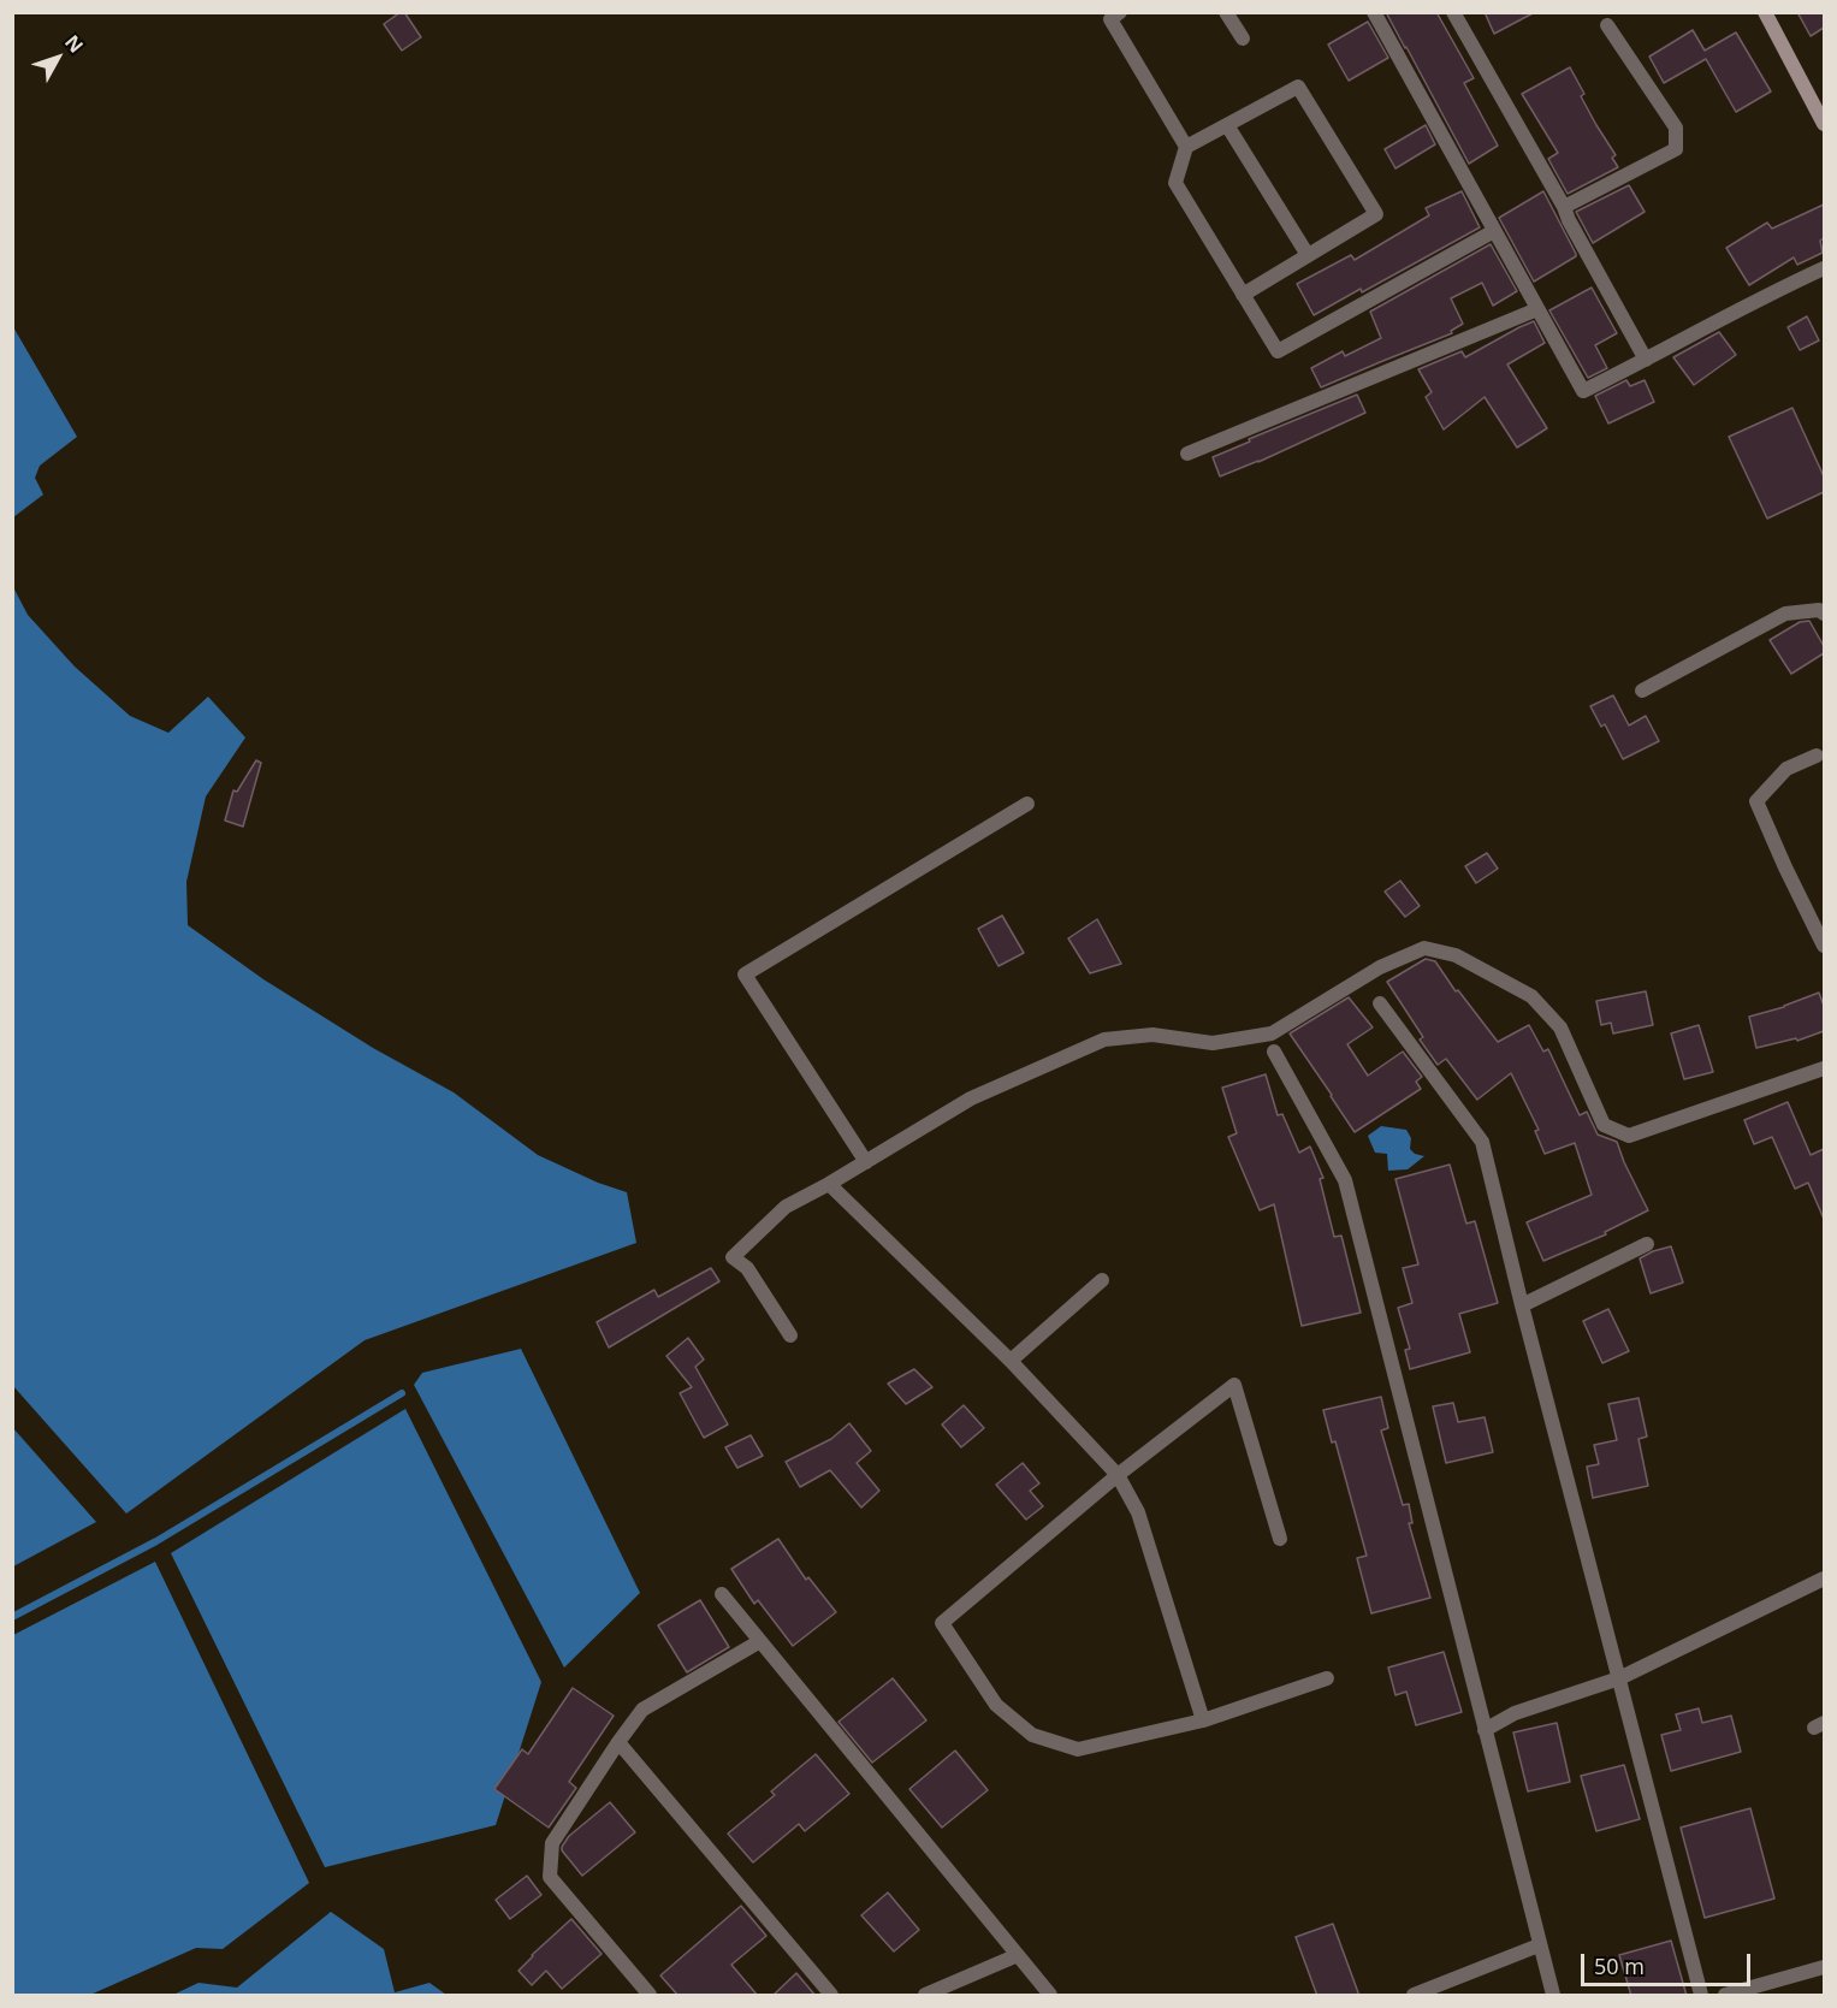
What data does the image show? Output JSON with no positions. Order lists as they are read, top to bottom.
{
  "scale_bar": "50 m",
  "north": "top right"
}
